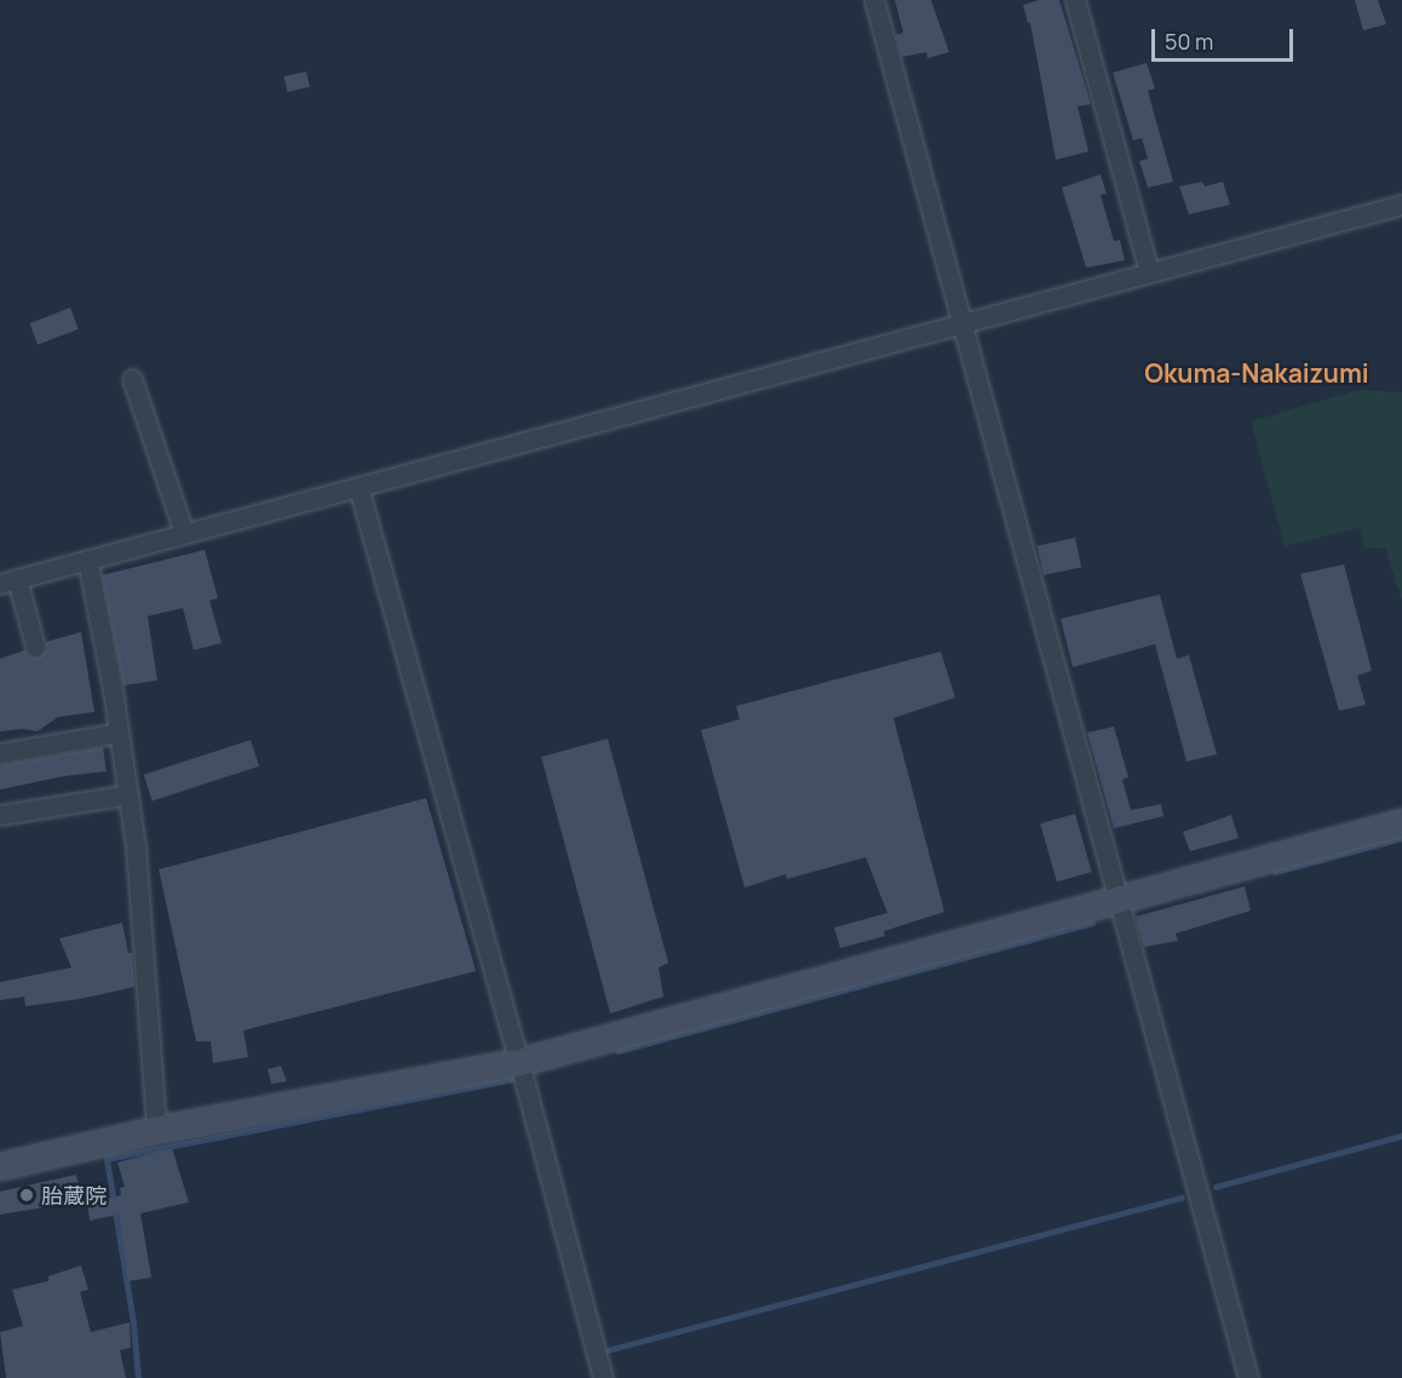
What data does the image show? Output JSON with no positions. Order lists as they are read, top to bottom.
{
  "districts": ["Okuma-Nakaizumi"],
  "places": ["胎蔵院"],
  "scale_bar": "50 m"
}
